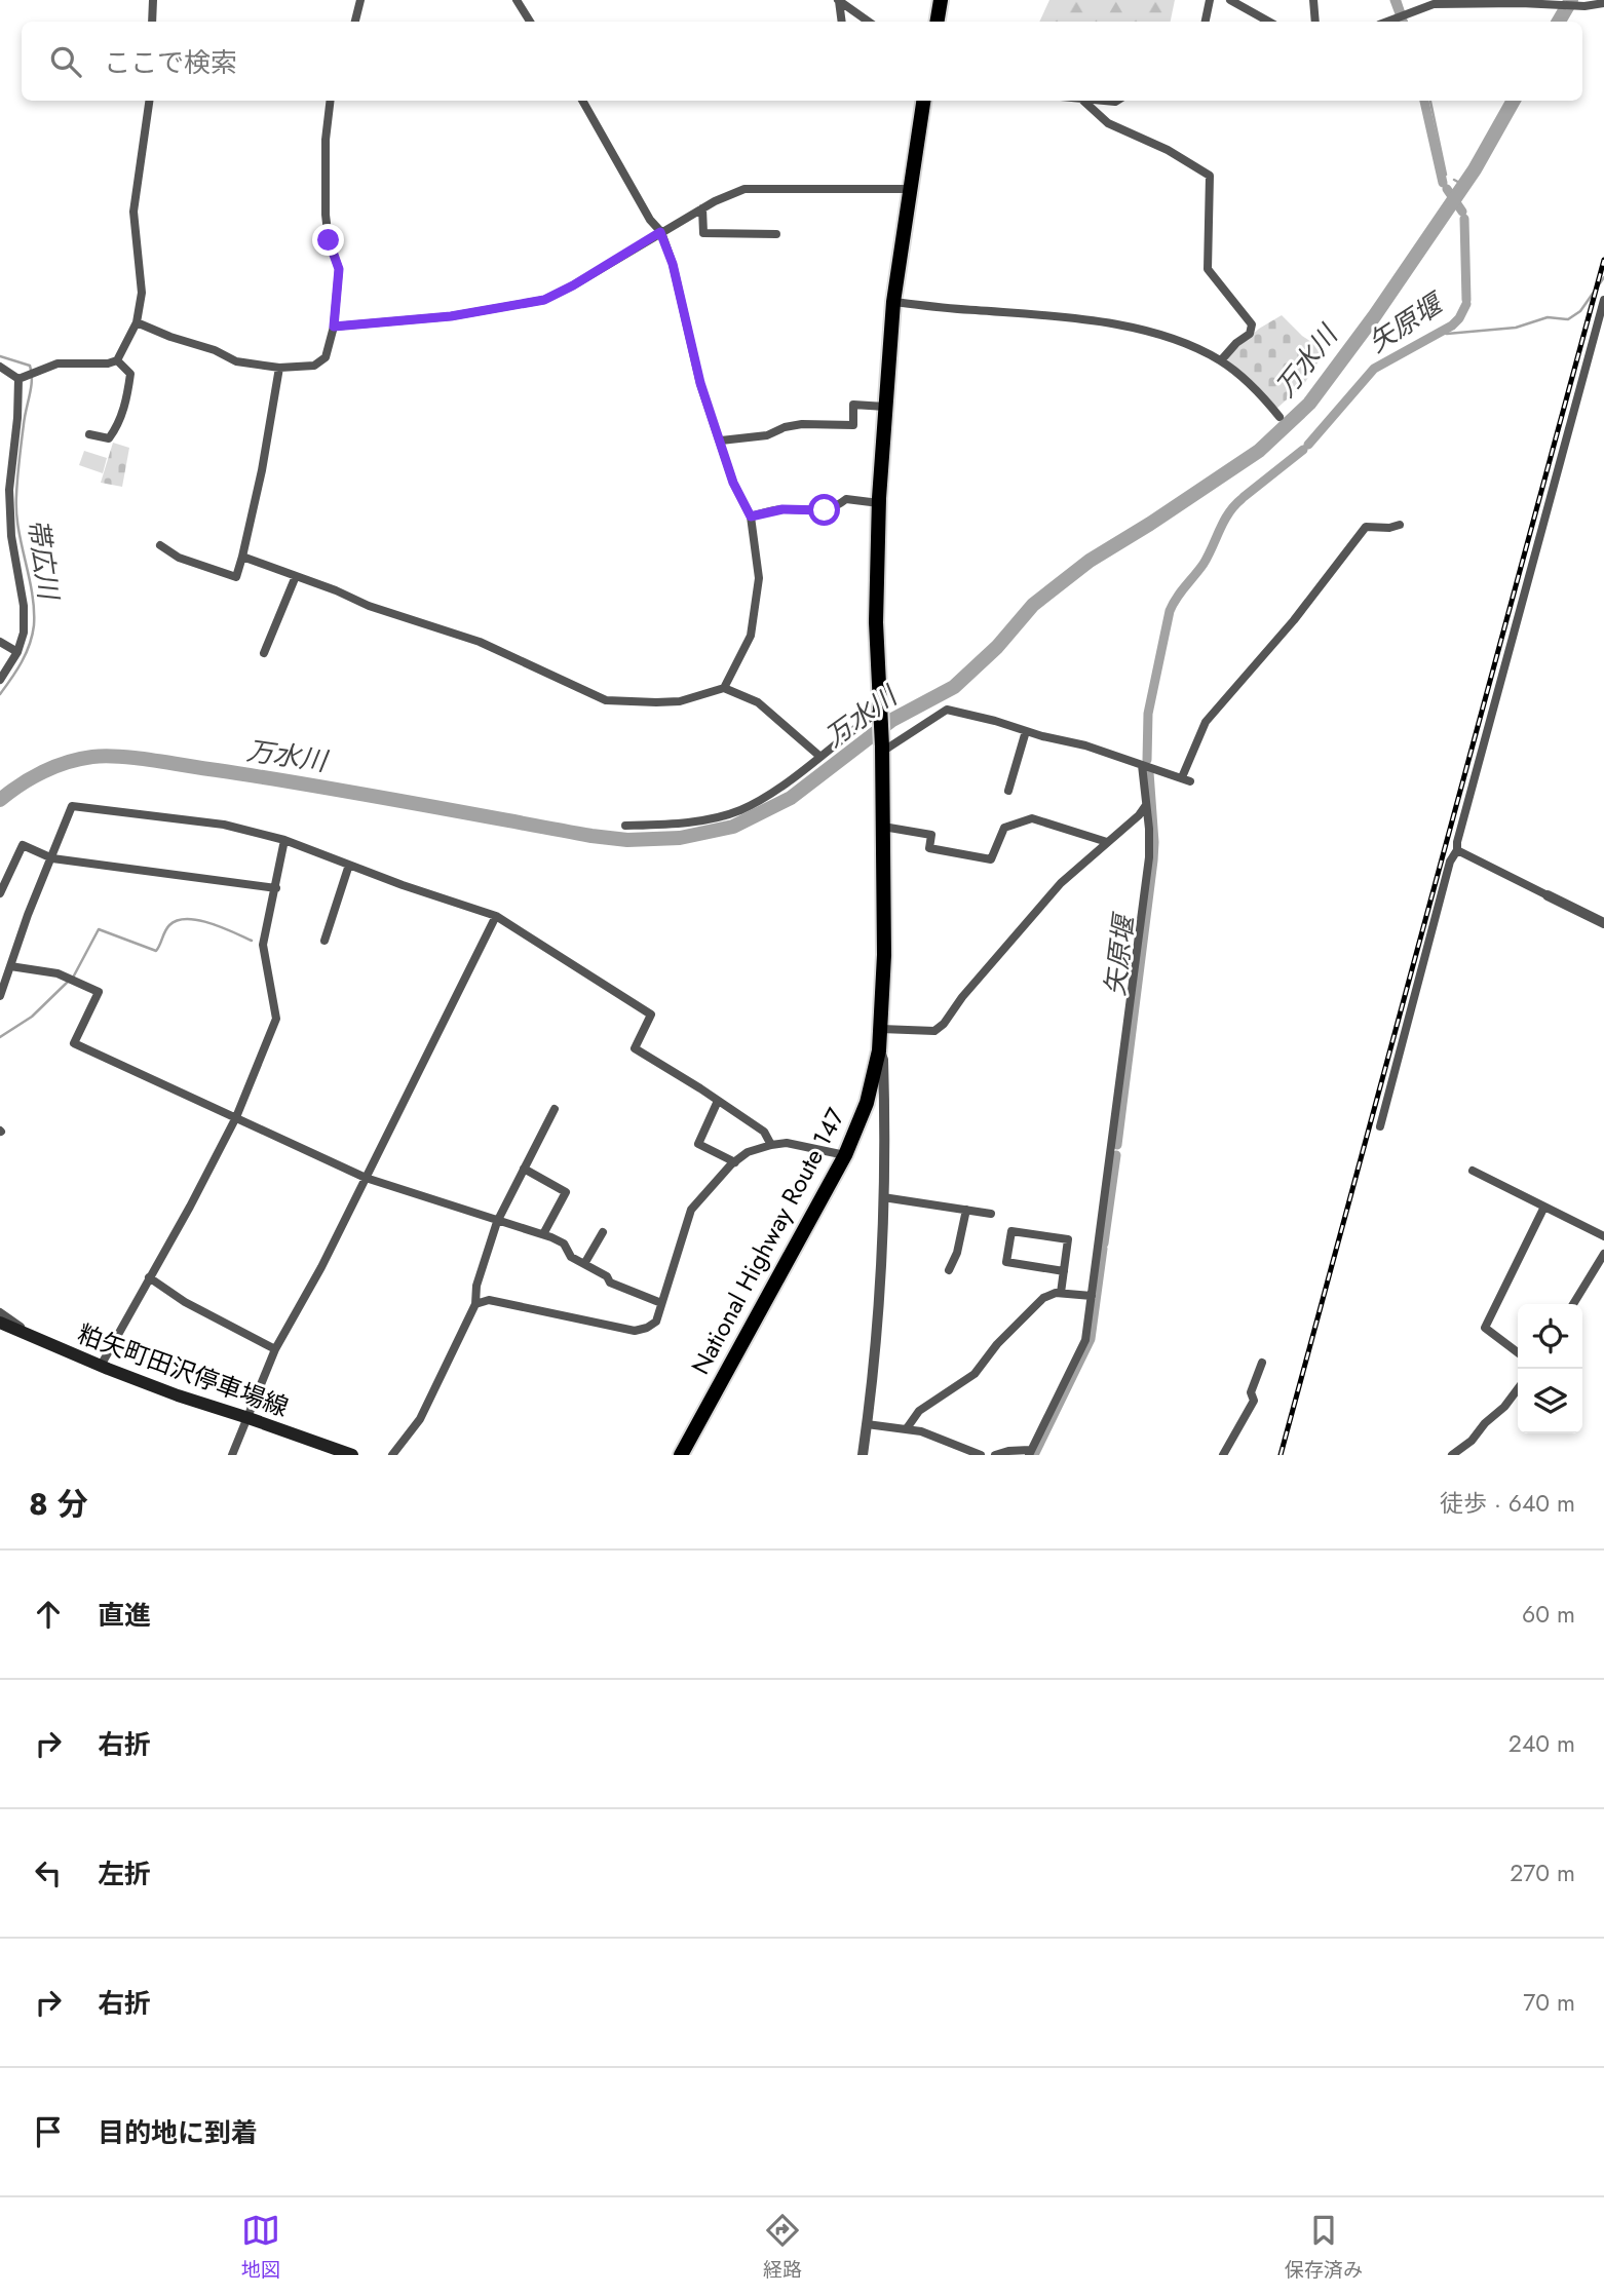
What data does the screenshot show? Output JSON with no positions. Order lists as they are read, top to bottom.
{
  "streets": {
    "highway": ["National Highway Route 147"],
    "main road": ["粕矢町田沢停車場線"]
  },
  "water": ["矢原堰", "万水川", "帯広川"],
  "page": {
    "search": "ここで検索",
    "heading": ["8 分", "徒歩 · 640 m"],
    "list": [
      ["直進", "60 m"],
      ["右折", "240 m"],
      ["左折", "270 m"],
      ["右折", "70 m"],
      "目的地に到着"
    ],
    "nav": ["地図", "経路", "保存済み"]
  }
}
